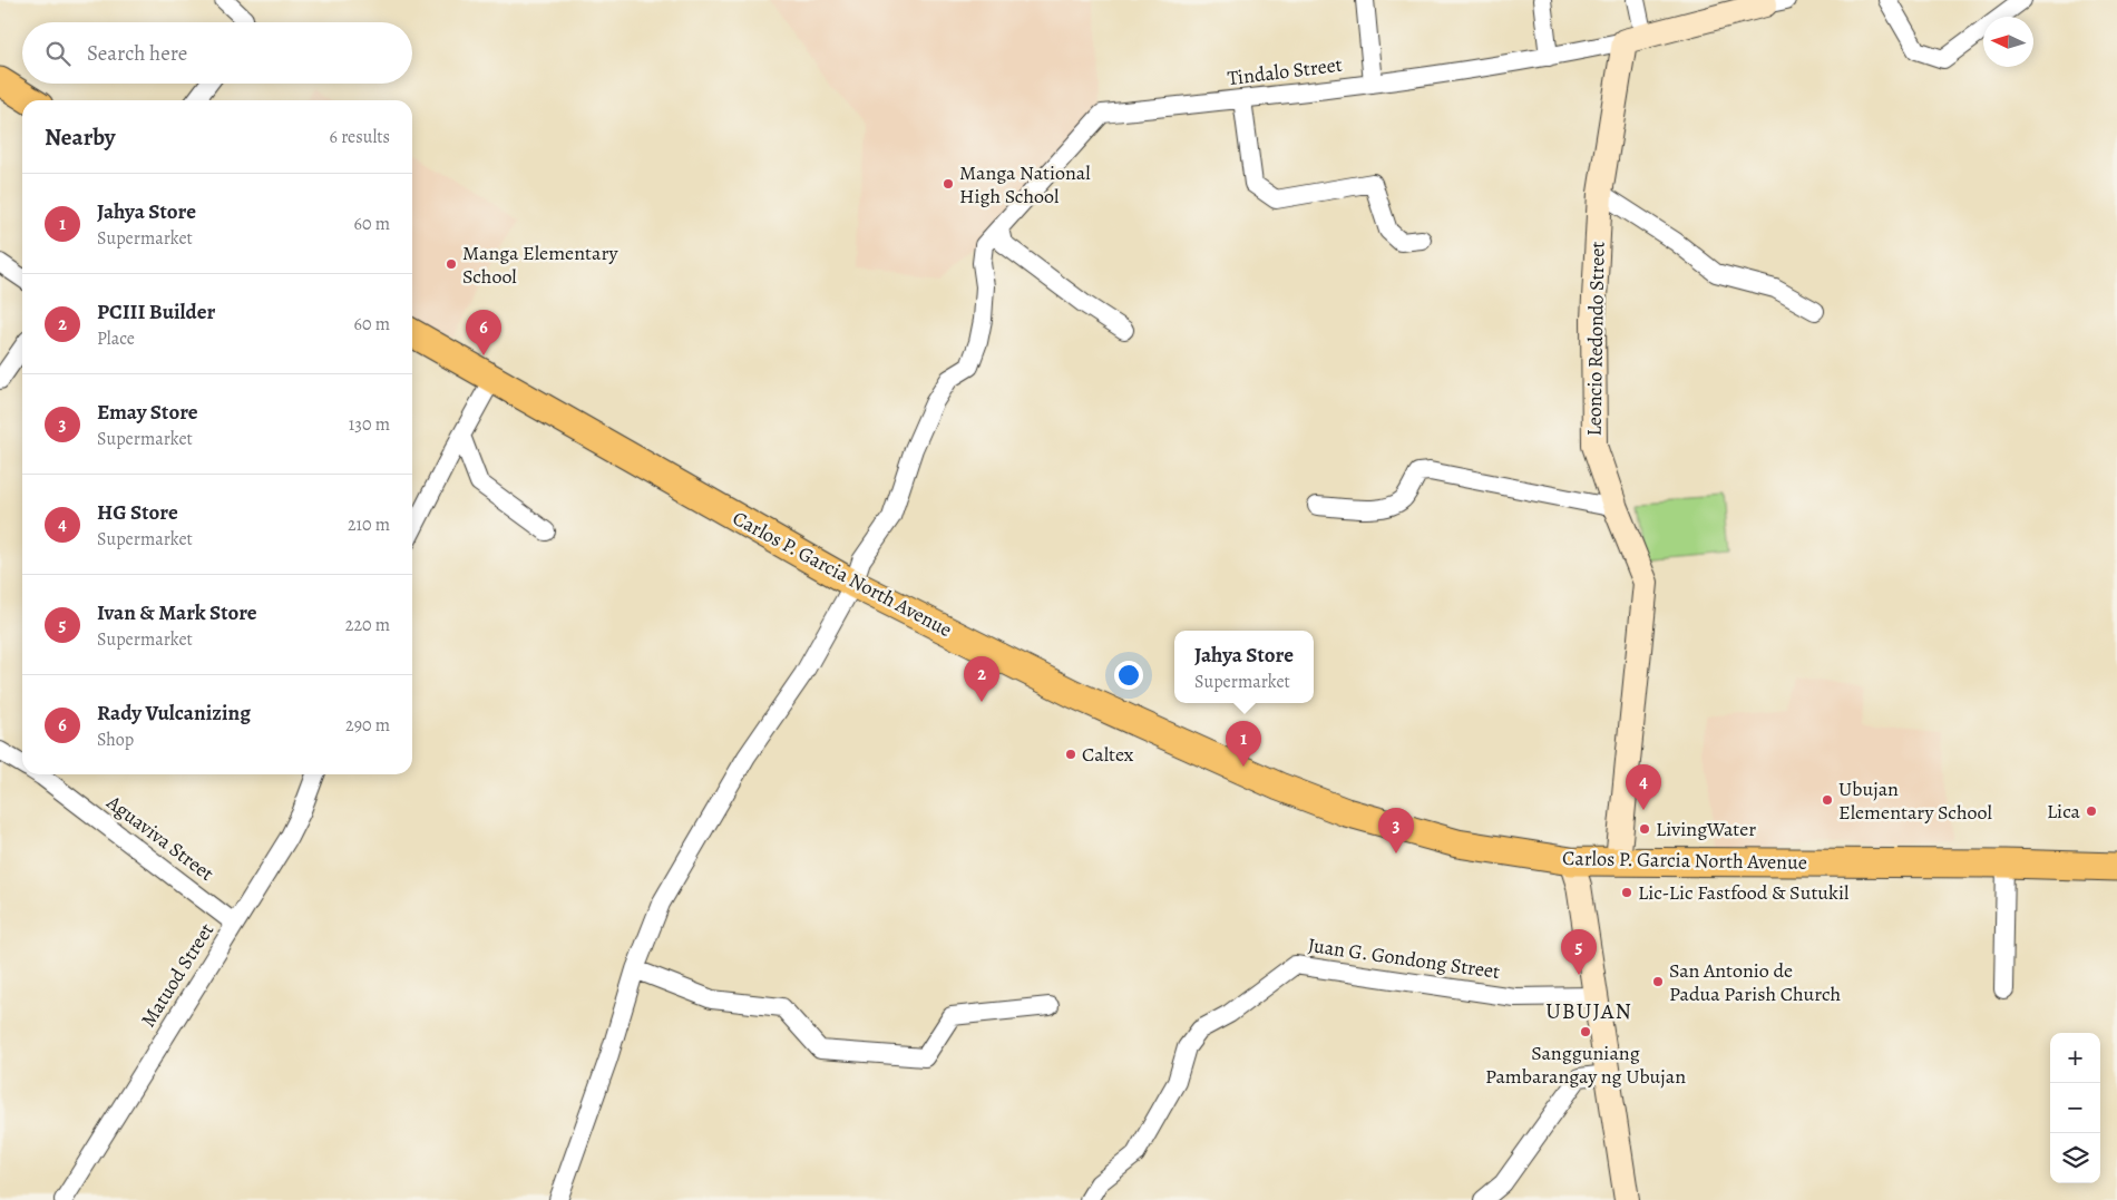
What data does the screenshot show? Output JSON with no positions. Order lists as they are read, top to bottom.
{
  "streets": {
    "main road": ["Carlos P. Garcia North Avenue"],
    "street": [
      "Tindalo Street",
      "Leoncio Redondo Street",
      "Aguaviva Street",
      "Juan G. Gondong Street",
      "Matuod Street"
    ]
  },
  "crossings": [
    ["Tindalo Street", "Leoncio Redondo Street"],
    ["Tindalo Street", "Carlos P. Garcia North Avenue"],
    ["Leoncio Redondo Street", "Carlos P. Garcia North Avenue"],
    ["Aguaviva Street", "Matuod Street"]
  ],
  "districts": ["UBUJAN"],
  "places": [
    "Manga National High School",
    "Manga Elementary School",
    "Caltex",
    "Ubujan Elementary School",
    "Lica",
    "LivingWater",
    "Lic-Lic Fastfood & Sutukil",
    "San Antonio de Padua Parish Church",
    "Sangguniang Pambarangay ng Ubujan"
  ],
  "north": "left",
  "page": {
    "search": "Search here",
    "heading": ["Nearby", "6 results"],
    "list": [
      {
        "mark": "1",
        "name": "Jahya Store",
        "note": "Supermarket",
        "value": "60 m"
      },
      {
        "mark": "2",
        "name": "PCIII Builder",
        "note": "Place",
        "value": "60 m"
      },
      {
        "mark": "3",
        "name": "Emay Store",
        "note": "Supermarket",
        "value": "130 m"
      },
      {
        "mark": "4",
        "name": "HG Store",
        "note": "Supermarket",
        "value": "210 m"
      },
      {
        "mark": "5",
        "name": "Ivan & Mark Store",
        "note": "Supermarket",
        "value": "220 m"
      },
      {
        "mark": "6",
        "name": "Rady Vulcanizing",
        "note": "Shop",
        "value": "290 m"
      }
    ],
    "pins": [
      "6",
      "2",
      "1",
      "4",
      "3",
      "5"
    ],
    "popup": ["Jahya Store", "Supermarket"],
    "map_buttons": ["+", "−"]
  }
}
